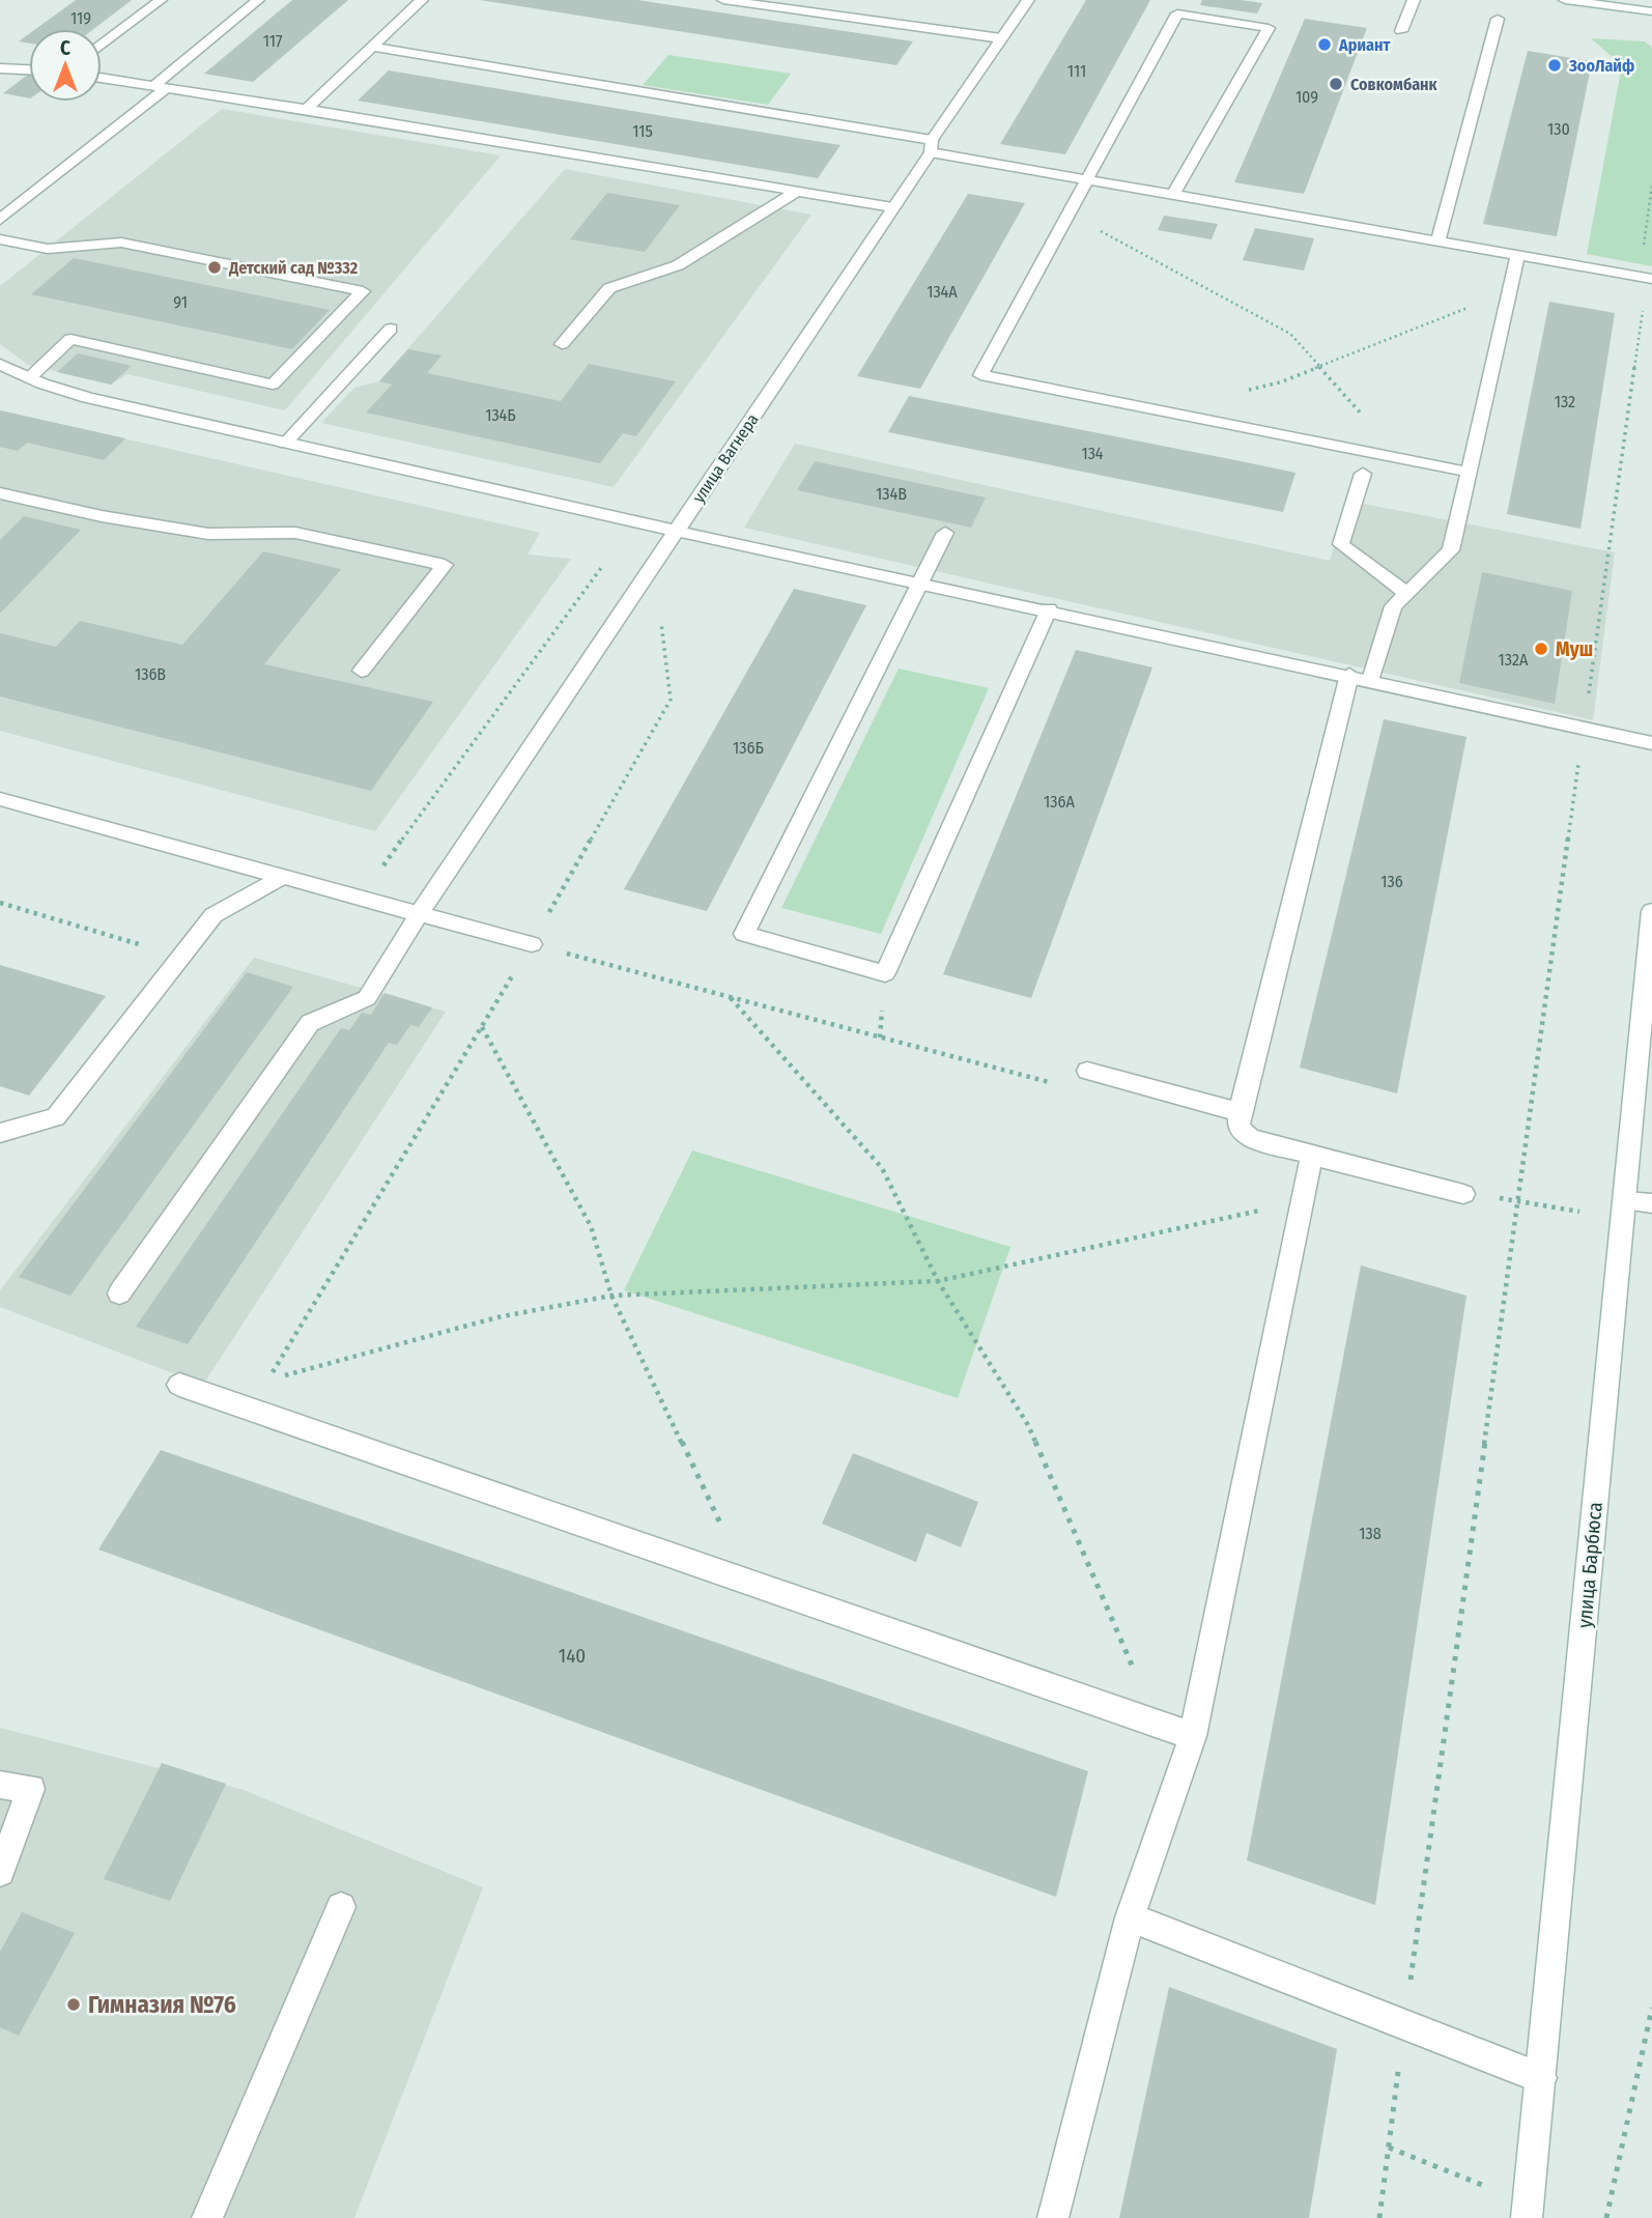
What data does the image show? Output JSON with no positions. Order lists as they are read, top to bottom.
{
  "streets": {
    "street": ["улица Вагнера", "улица Барбюса"]
  },
  "places": [
    "Ариант",
    "ЗооЛайф",
    "Совкомбанк",
    "Детский cад №332",
    "Муш",
    "Гимназия №76"
  ],
  "house_numbers": [
    "119",
    "117",
    "111",
    "109",
    "130",
    "115",
    "134А",
    "91",
    "132",
    "134Б",
    "134",
    "134В",
    "132А",
    "136В",
    "136Б",
    "136А",
    "136",
    "138",
    "140"
  ],
  "north": "top"
}
